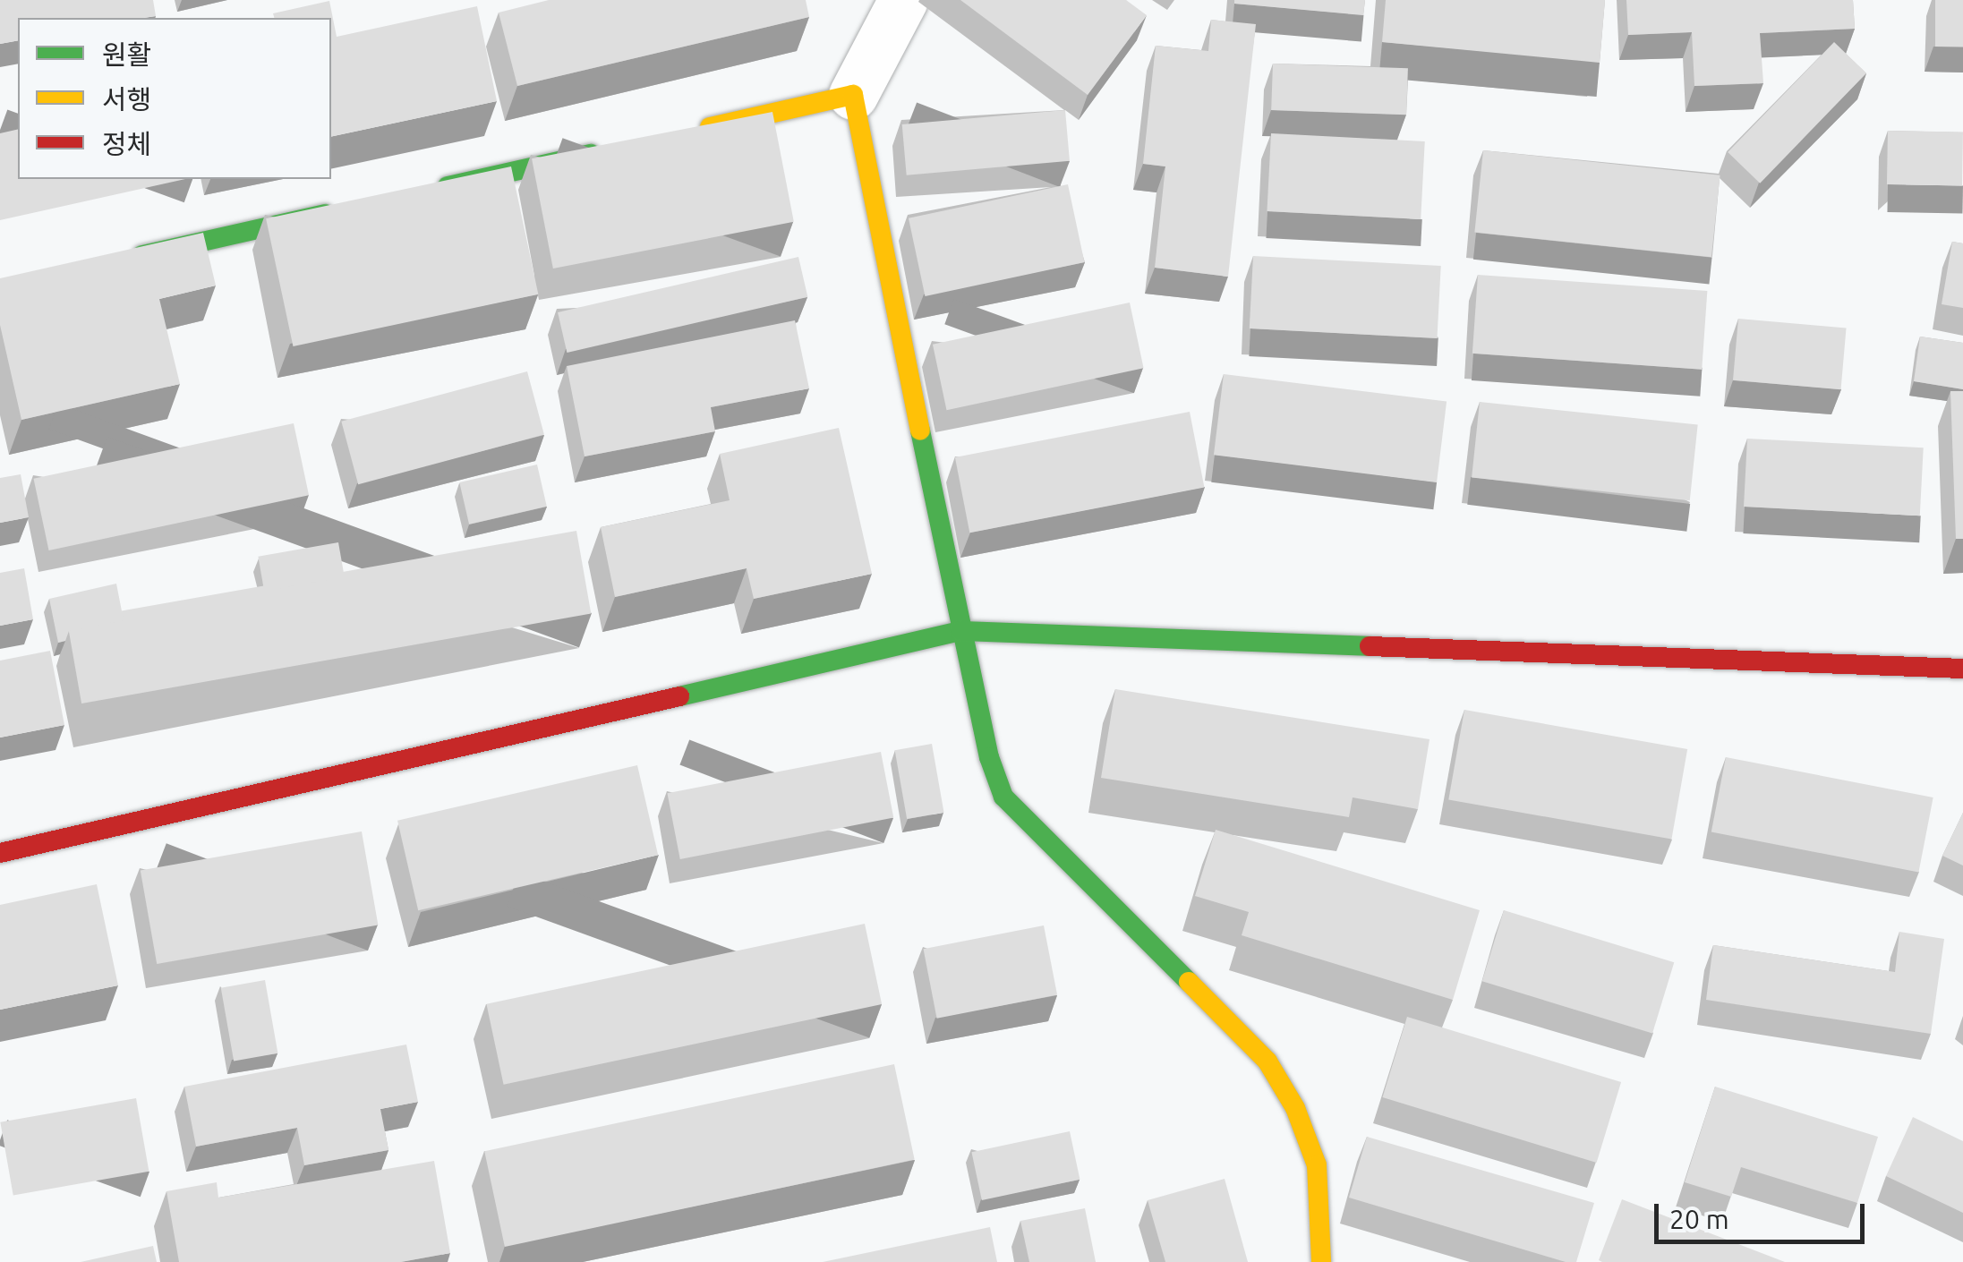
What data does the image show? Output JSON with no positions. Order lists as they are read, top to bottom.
{
  "legend": ["원활", "서행", "정체"],
  "scale_bar": "20 m"
}
